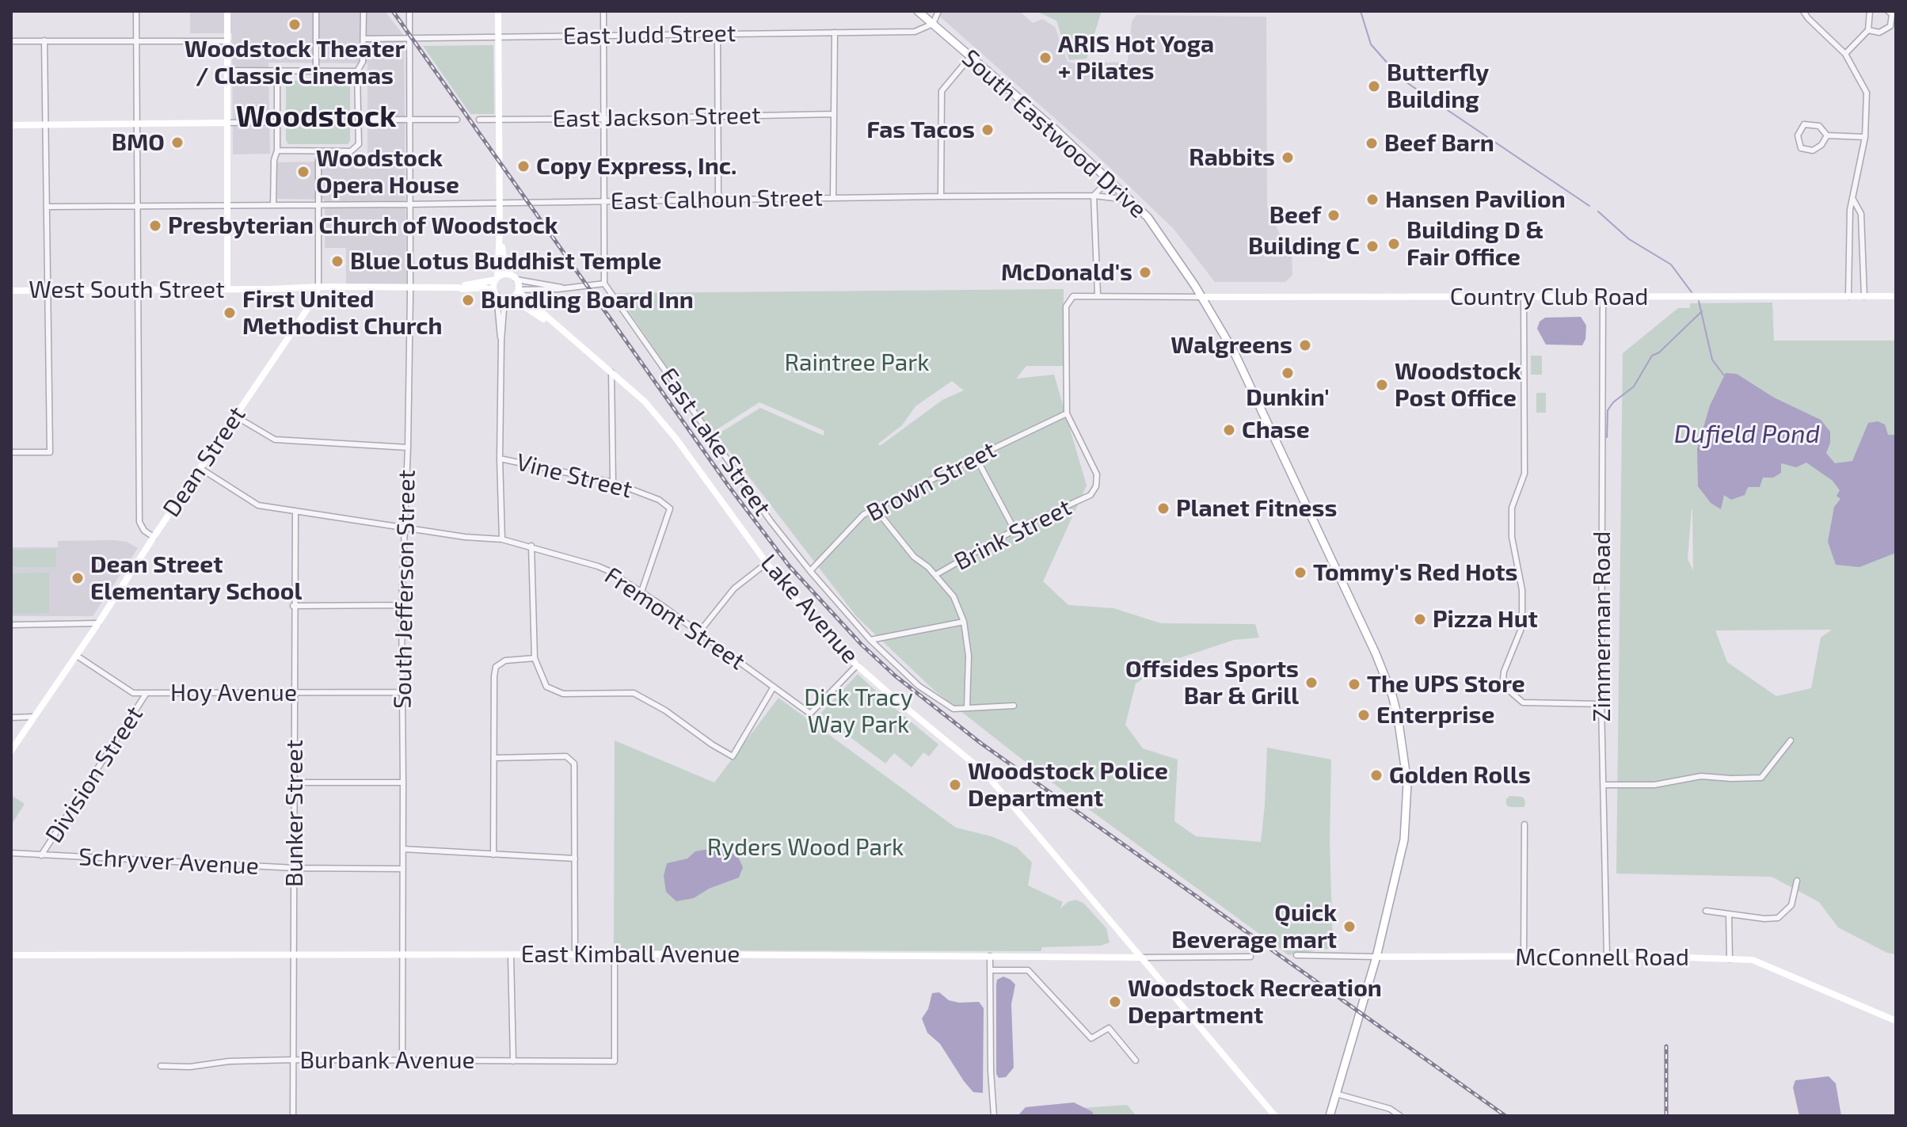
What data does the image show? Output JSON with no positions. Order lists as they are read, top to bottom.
{
  "streets": {
    "main road": ["South Eastwood Drive"],
    "street": [
      "East Judd Street",
      "East Jackson Street",
      "East Calhoun Street",
      "West South Street",
      "Country Club Road",
      "East Lake Street",
      "Dean Street",
      "Vine Street",
      "Brown Street",
      "Brink Street",
      "South Jefferson Street",
      "Lake Avenue",
      "Fremont Street",
      "Zimmerman Road",
      "Hoy Avenue",
      "Division Street",
      "Bunker Street",
      "Schryver Avenue",
      "East Kimball Avenue",
      "McConnell Road",
      "Burbank Avenue"
    ]
  },
  "crossings": [
    ["East Judd Street", "South Eastwood Drive"],
    ["East Judd Street", "South Jefferson Street"],
    ["South Eastwood Drive", "East Calhoun Street"],
    ["South Eastwood Drive", "Country Club Road"],
    ["South Eastwood Drive", "McConnell Road"],
    ["East Calhoun Street", "Dean Street"],
    ["East Calhoun Street", "South Jefferson Street"],
    ["West South Street", "Dean Street"],
    ["West South Street", "South Jefferson Street"],
    ["Country Club Road", "Zimmerman Road"],
    ["East Lake Street", "Brown Street"],
    ["Dean Street", "Fremont Street"],
    ["Dean Street", "Hoy Avenue"],
    ["Vine Street", "Fremont Street"],
    ["Brown Street", "Brink Street"],
    ["South Jefferson Street", "Fremont Street"],
    ["South Jefferson Street", "Hoy Avenue"],
    ["South Jefferson Street", "Schryver Avenue"],
    ["South Jefferson Street", "East Kimball Avenue"],
    ["South Jefferson Street", "Burbank Avenue"],
    ["Lake Avenue", "Fremont Street"],
    ["Lake Avenue", "East Kimball Avenue"],
    ["Fremont Street", "Bunker Street"],
    ["Zimmerman Road", "McConnell Road"],
    ["Hoy Avenue", "Division Street"],
    ["Hoy Avenue", "Bunker Street"],
    ["Division Street", "Schryver Avenue"],
    ["Bunker Street", "Schryver Avenue"],
    ["Bunker Street", "East Kimball Avenue"],
    ["Bunker Street", "Burbank Avenue"]
  ],
  "districts": ["Woodstock"],
  "water": ["Dufield Pond"],
  "parks": ["Raintree Park", "Dick Tracy Way Park", "Ryders Wood Park"],
  "places": [
    "Woodstock Theater / Classic Cinemas",
    "ARIS Hot Yoga + Pilates",
    "Butterfly Building",
    "Fas Tacos",
    "BMO",
    "Beef Barn",
    "Rabbits",
    "Copy Express, Inc.",
    "Woodstock Opera House",
    "Hansen Pavilion",
    "Beef",
    "Presbyterian Church of Woodstock",
    "Building D & Fair Office",
    "Building C",
    "Blue Lotus Buddhist Temple",
    "McDonald's",
    "Bundling Board Inn",
    "First United Methodist Church",
    "Walgreens",
    "Dunkin'",
    "Woodstock Post Office",
    "Chase",
    "Planet Fitness",
    "Tommy's Red Hots",
    "Dean Street Elementary School",
    "Pizza Hut",
    "Offsides Sports Bar & Grill",
    "The UPS Store",
    "Enterprise",
    "Golden Rolls",
    "Woodstock Police Department",
    "Quick Beverage mart",
    "Woodstock Recreation Department"
  ]
}
